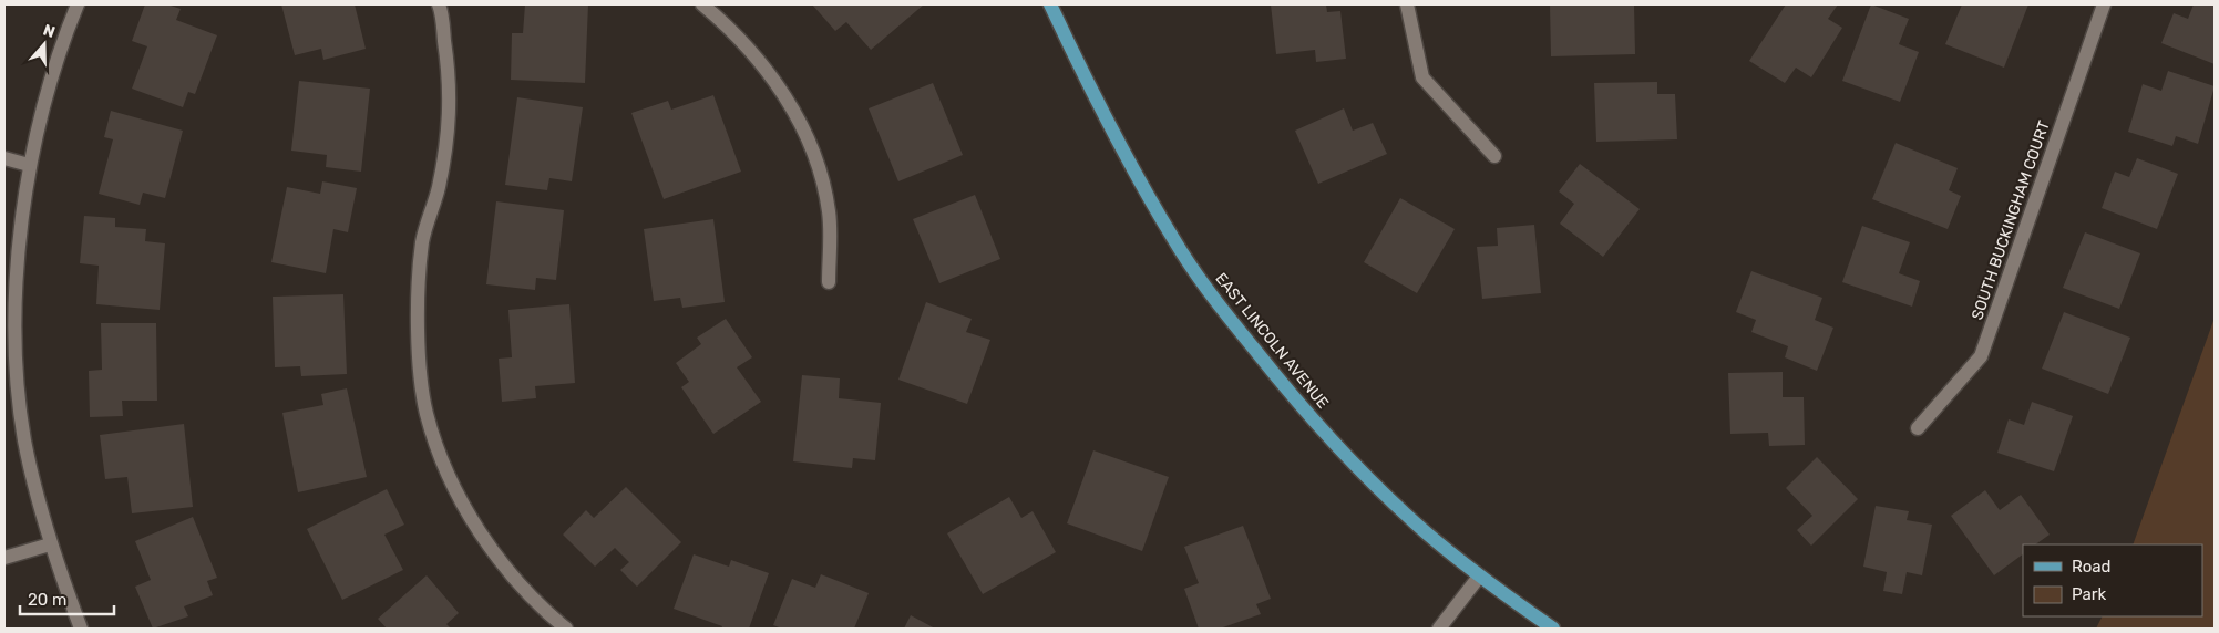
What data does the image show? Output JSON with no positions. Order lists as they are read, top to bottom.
{
  "streets": {
    "main road": ["EAST LINCOLN AVENUE"],
    "street": ["SOUTH BUCKINGHAM COURT"]
  },
  "legend": ["Road", "Park"],
  "scale_bar": "20 m",
  "north": "top"
}
